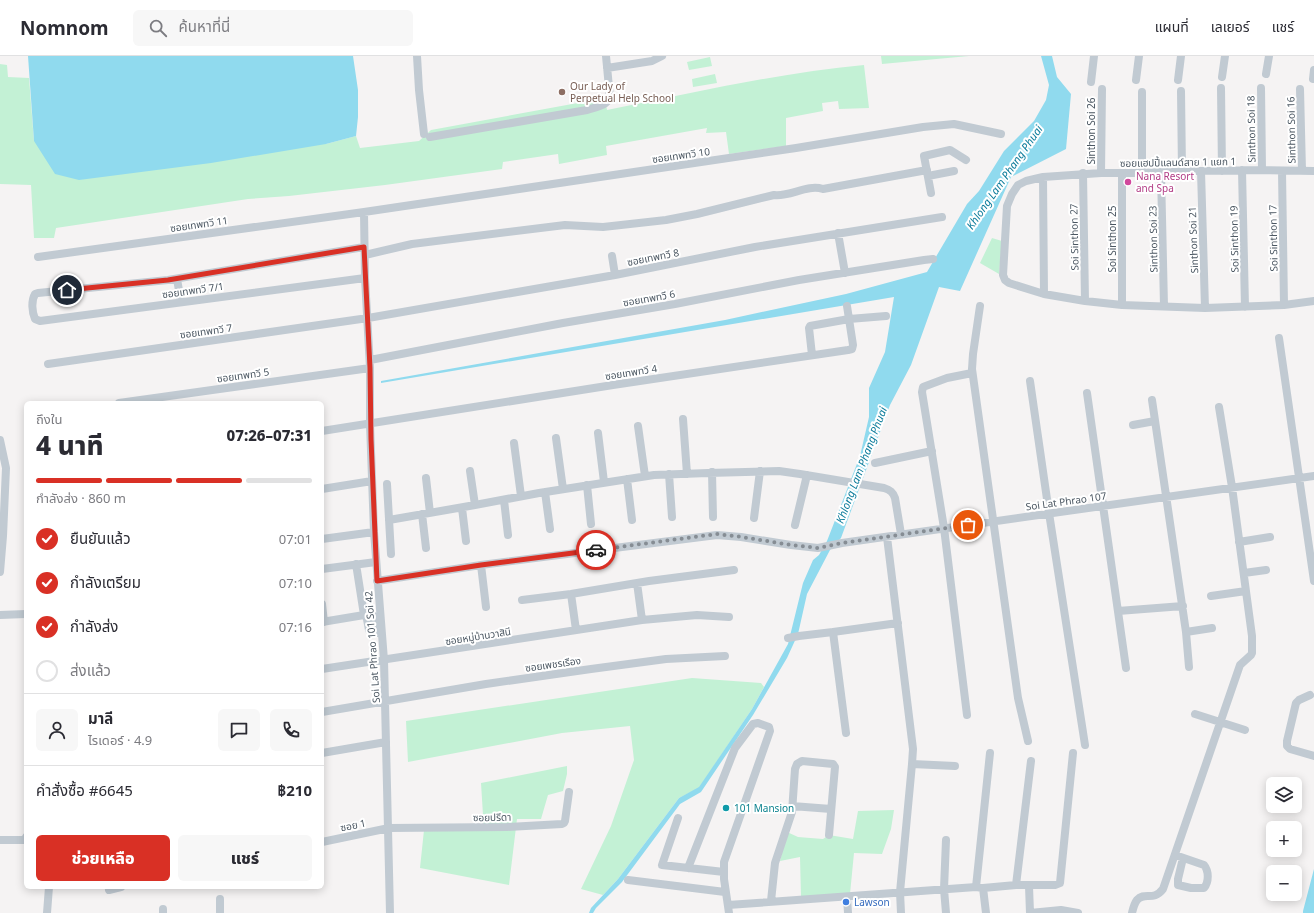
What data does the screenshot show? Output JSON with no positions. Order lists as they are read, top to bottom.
{
  "streets": {
    "street": [
      "Sinthon Soi 18",
      "Sinthon Soi 16",
      "Sinthon Soi 26",
      "ซอยเทพทวี 10",
      "ซอยแฮปปี้แลนด์สาย 1 แยก 1",
      "ซอยเทพทวี 11",
      "Soi Sinthon 27",
      "Soi Sinthon 17",
      "Soi Sinthon 25",
      "Sinthon Soi 23",
      "Soi Sinthon 19",
      "Sinthon Soi 21",
      "ซอยเทพทวี 8",
      "ซอยเทพทวี 7/1",
      "ซอยเทพทวี 6",
      "ซอยเทพทวี 7",
      "ซอยเทพทวี 4",
      "ซอยเทพทวี 5",
      "Soi Lat Phrao 107",
      "ซอยหมู่บ้านวาสินี",
      "Soi Lat Phrao 101 Soi 42",
      "ซอยเพชรเรือง",
      "ซอยปรีดา",
      "ซอย 1"
    ]
  },
  "crossings": [
    ["Sinthon Soi 18", "ซอยแฮปปี้แลนด์สาย 1 แยก 1"],
    ["Sinthon Soi 16", "ซอยแฮปปี้แลนด์สาย 1 แยก 1"],
    ["Sinthon Soi 26", "ซอยแฮปปี้แลนด์สาย 1 แยก 1"],
    ["ซอยเทพทวี 10", "ซอยเทพทวี 11"],
    ["ซอยเทพทวี 10", "Soi Lat Phrao 101 Soi 42"],
    ["ซอยแฮปปี้แลนด์สาย 1 แยก 1", "Soi Sinthon 27"],
    ["ซอยแฮปปี้แลนด์สาย 1 แยก 1", "Soi Sinthon 17"],
    ["ซอยแฮปปี้แลนด์สาย 1 แยก 1", "Soi Sinthon 25"],
    ["ซอยแฮปปี้แลนด์สาย 1 แยก 1", "Sinthon Soi 23"],
    ["ซอยแฮปปี้แลนด์สาย 1 แยก 1", "Soi Sinthon 19"],
    ["ซอยแฮปปี้แลนด์สาย 1 แยก 1", "Sinthon Soi 21"],
    ["ซอยเทพทวี 11", "Soi Lat Phrao 101 Soi 42"],
    ["ซอยเทพทวี 8", "ซอยเทพทวี 7"],
    ["ซอยเทพทวี 8", "Soi Lat Phrao 101 Soi 42"],
    ["ซอยเทพทวี 7/1", "Soi Lat Phrao 101 Soi 42"],
    ["ซอยเทพทวี 6", "ซอยเทพทวี 5"],
    ["ซอยเทพทวี 6", "Soi Lat Phrao 101 Soi 42"],
    ["ซอยเทพทวี 7", "Soi Lat Phrao 101 Soi 42"],
    ["ซอยเทพทวี 4", "Soi Lat Phrao 101 Soi 42"],
    ["ซอยเทพทวี 5", "Soi Lat Phrao 101 Soi 42"],
    ["Soi Lat Phrao 107", "Soi Lat Phrao 101 Soi 42"],
    ["ซอยหมู่บ้านวาสินี", "Soi Lat Phrao 101 Soi 42"],
    ["Soi Lat Phrao 101 Soi 42", "ซอยเพชรเรือง"],
    ["Soi Lat Phrao 101 Soi 42", "ซอยปรีดา"],
    ["Soi Lat Phrao 101 Soi 42", "ซอย 1"],
    ["ซอยปรีดา", "ซอย 1"]
  ],
  "water": ["Khlong Lam Phang Phuai"],
  "places": [
    "Our Lady of Perpetual Help School",
    "Nana Resort and Spa",
    "101 Mansion",
    "Lawson"
  ],
  "page": {
    "header": "Nomnom",
    "search": "ค้นหาที่นี่",
    "nav": ["แผนที่", "เลเยอร์", "แชร์"],
    "heading": ["4 นาที", "ถึงใน", "07:26–07:31"],
    "panel": [
      "มาลี",
      "ไรเดอร์ · 4.9",
      "คำสั่งซื้อ #6645",
      "฿210"
    ],
    "bar": "กำลังส่ง · 860 m",
    "list": [
      ["ยืนยันแล้ว", "07:01"],
      ["กำลังเตรียม", "07:10"],
      ["กำลังส่ง", "07:16"],
      "ส่งแล้ว"
    ],
    "map_buttons": ["+", "−"],
    "buttons": ["ช่วยเหลือ", "แชร์"]
  }
}
